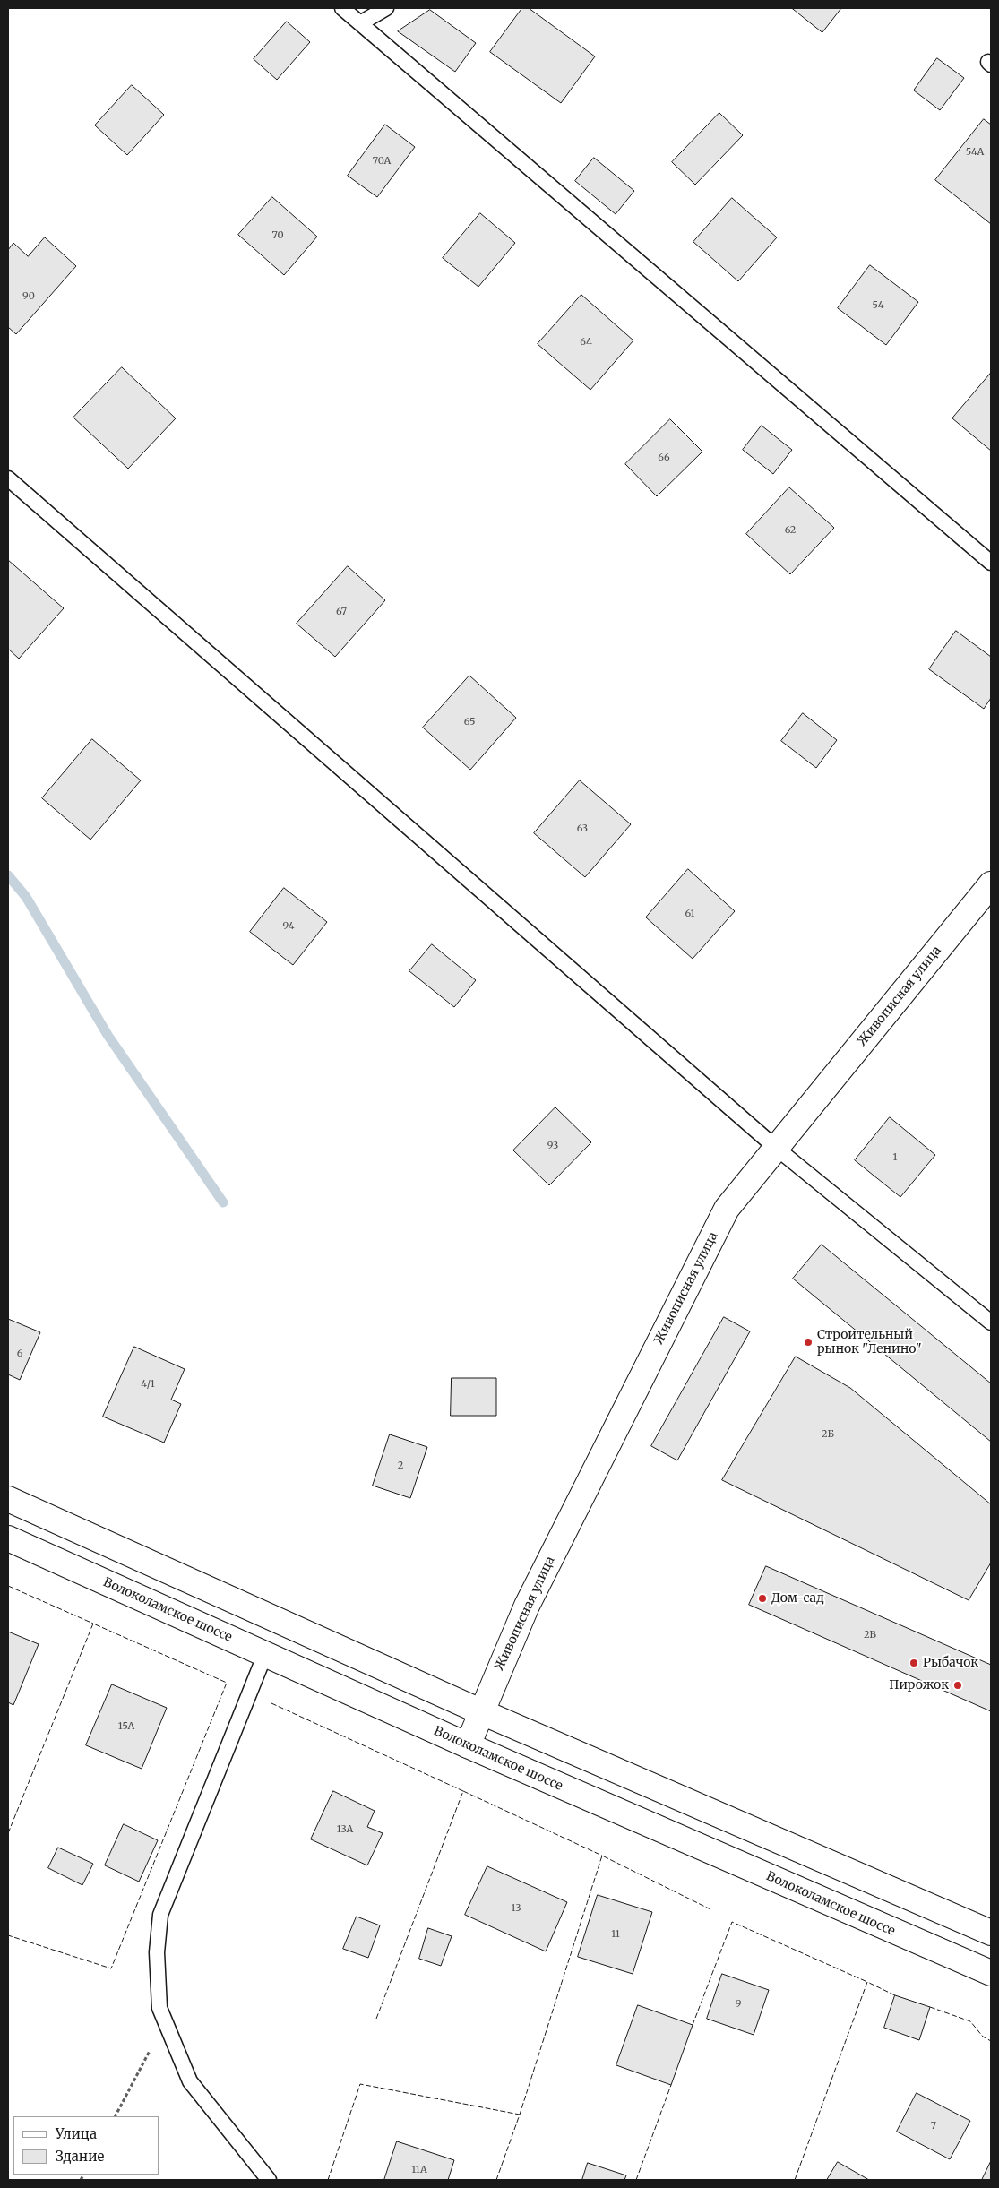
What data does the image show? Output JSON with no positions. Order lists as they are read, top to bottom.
{
  "streets": {
    "main road": ["Живописная улица", "Волоколамское шоссе"]
  },
  "crossings": [
    ["Живописная улица", "Волоколамское шоссе"]
  ],
  "places": [
    "Строительный рынок \"Ленино\"",
    "Дом-сад",
    "Рыбачок",
    "Пирожок"
  ],
  "house_numbers": [
    "54А",
    "70А",
    "70",
    "90",
    "54",
    "64",
    "66",
    "62",
    "67",
    "65",
    "63",
    "61",
    "94",
    "93",
    "1",
    "6",
    "4/1",
    "2Б",
    "2",
    "2В",
    "15А",
    "13А",
    "13",
    "11",
    "9",
    "7",
    "11А"
  ],
  "legend": ["Улица", "Здание"]
}
